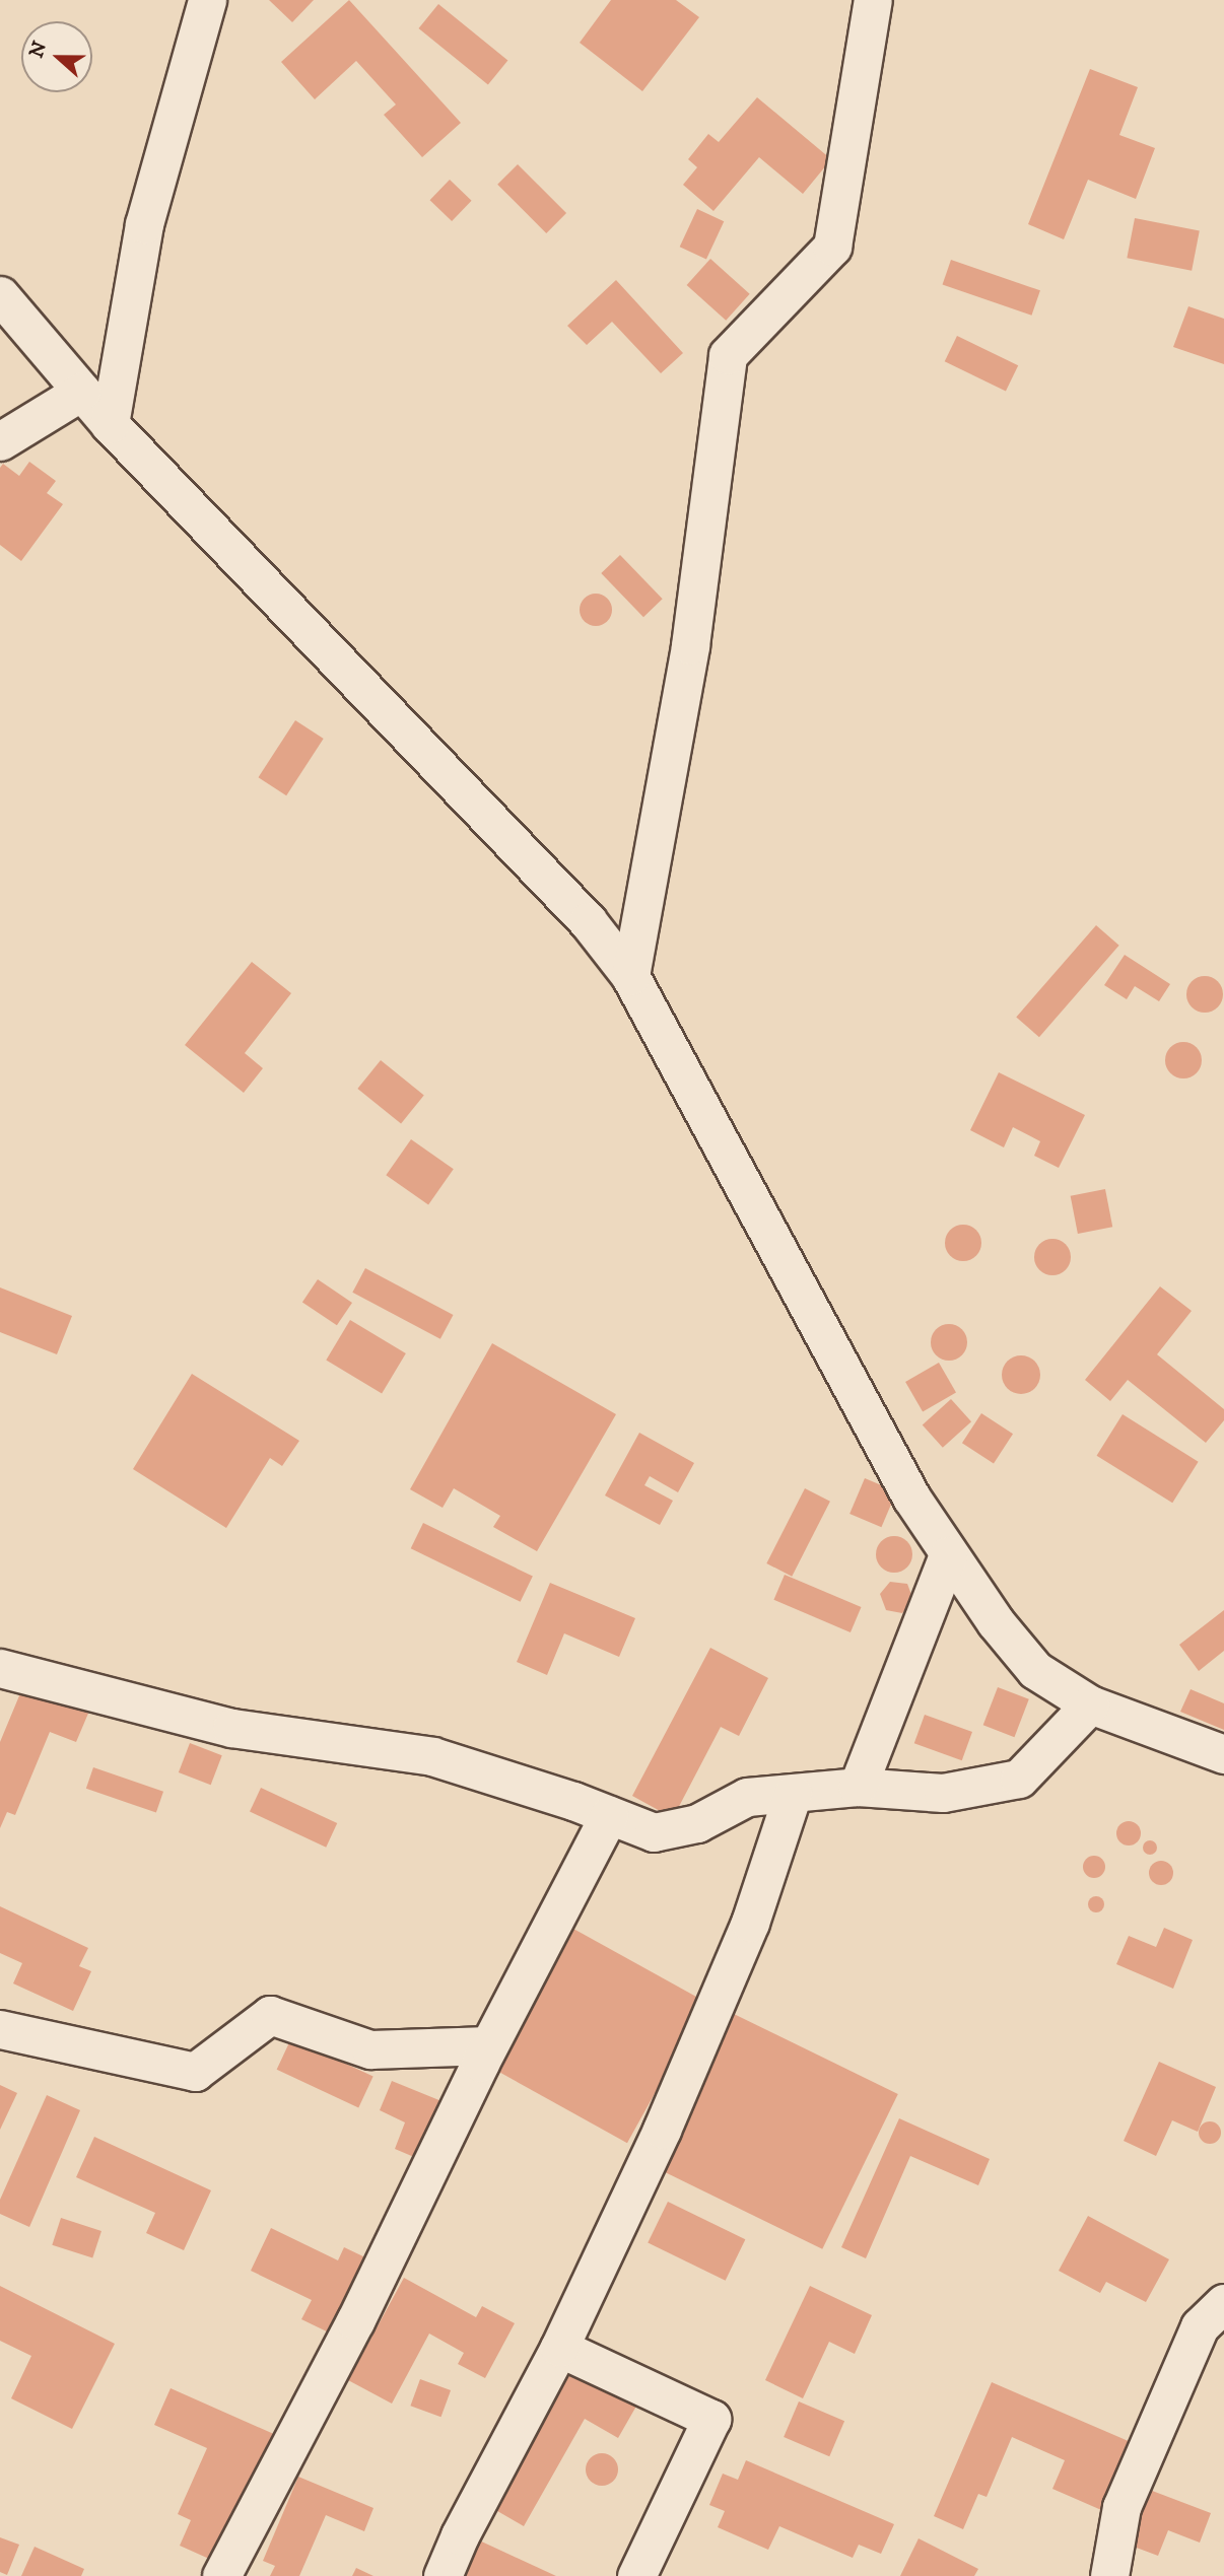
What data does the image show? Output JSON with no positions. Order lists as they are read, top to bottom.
{
  "north": "left"
}
